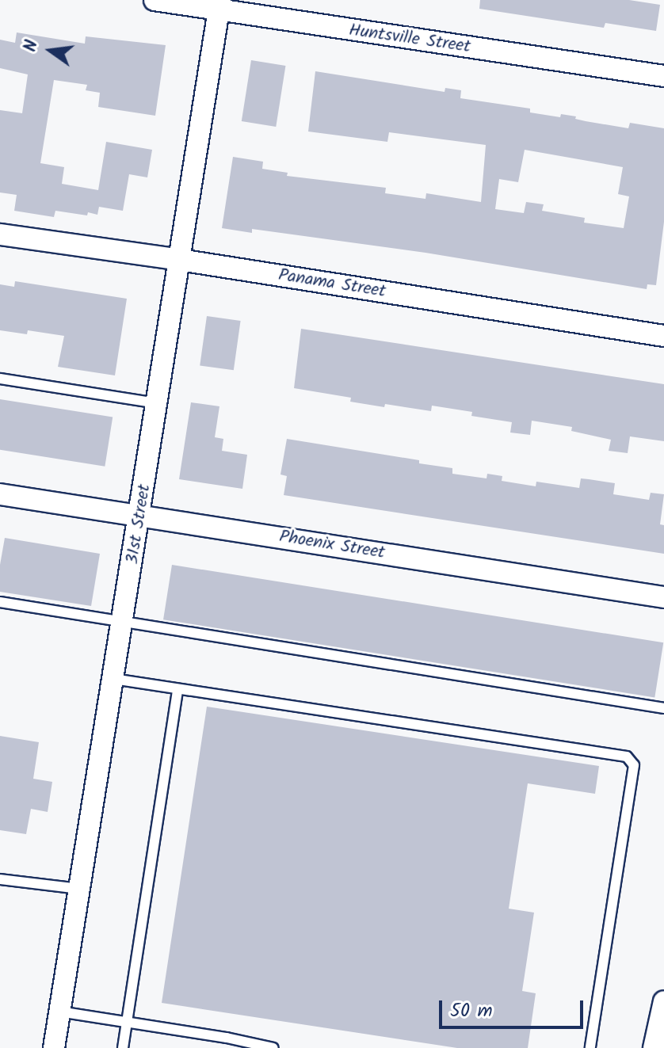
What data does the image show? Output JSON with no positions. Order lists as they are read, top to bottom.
{
  "streets": {
    "street": [
      "Huntsville Street",
      "Panama Street",
      "31st Street",
      "Phoenix Street"
    ]
  },
  "crossings": [
    ["Huntsville Street", "31st Street"],
    ["Panama Street", "31st Street"],
    ["31st Street", "Phoenix Street"]
  ],
  "scale_bar": "50 m",
  "north": "left"
}
